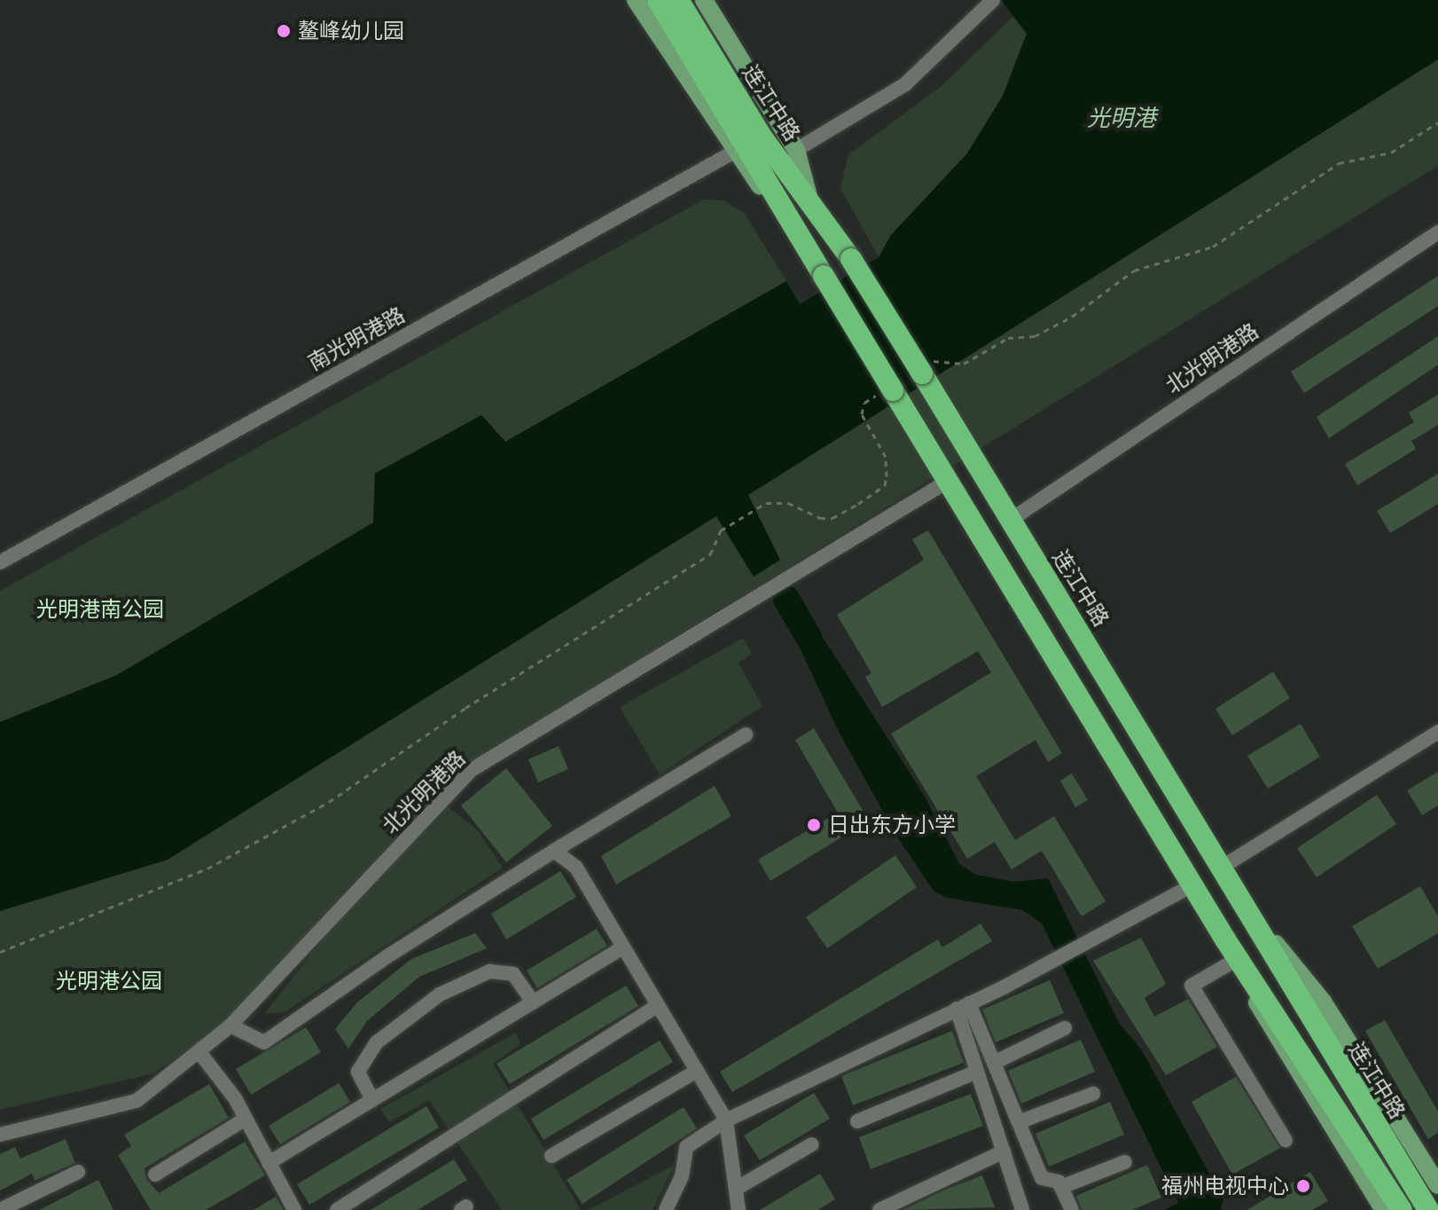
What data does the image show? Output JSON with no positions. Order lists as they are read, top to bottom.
{
  "streets": {
    "highway": ["连江中路"],
    "street": ["南光明港路", "北光明港路"]
  },
  "crossings": [
    ["连江中路", "南光明港路"],
    ["连江中路", "北光明港路"]
  ],
  "water": ["光明港"],
  "parks": ["光明港南公园", "光明港公园"],
  "places": ["鳌峰幼儿园", "日出东方小学", "福州电视中心"]
}
